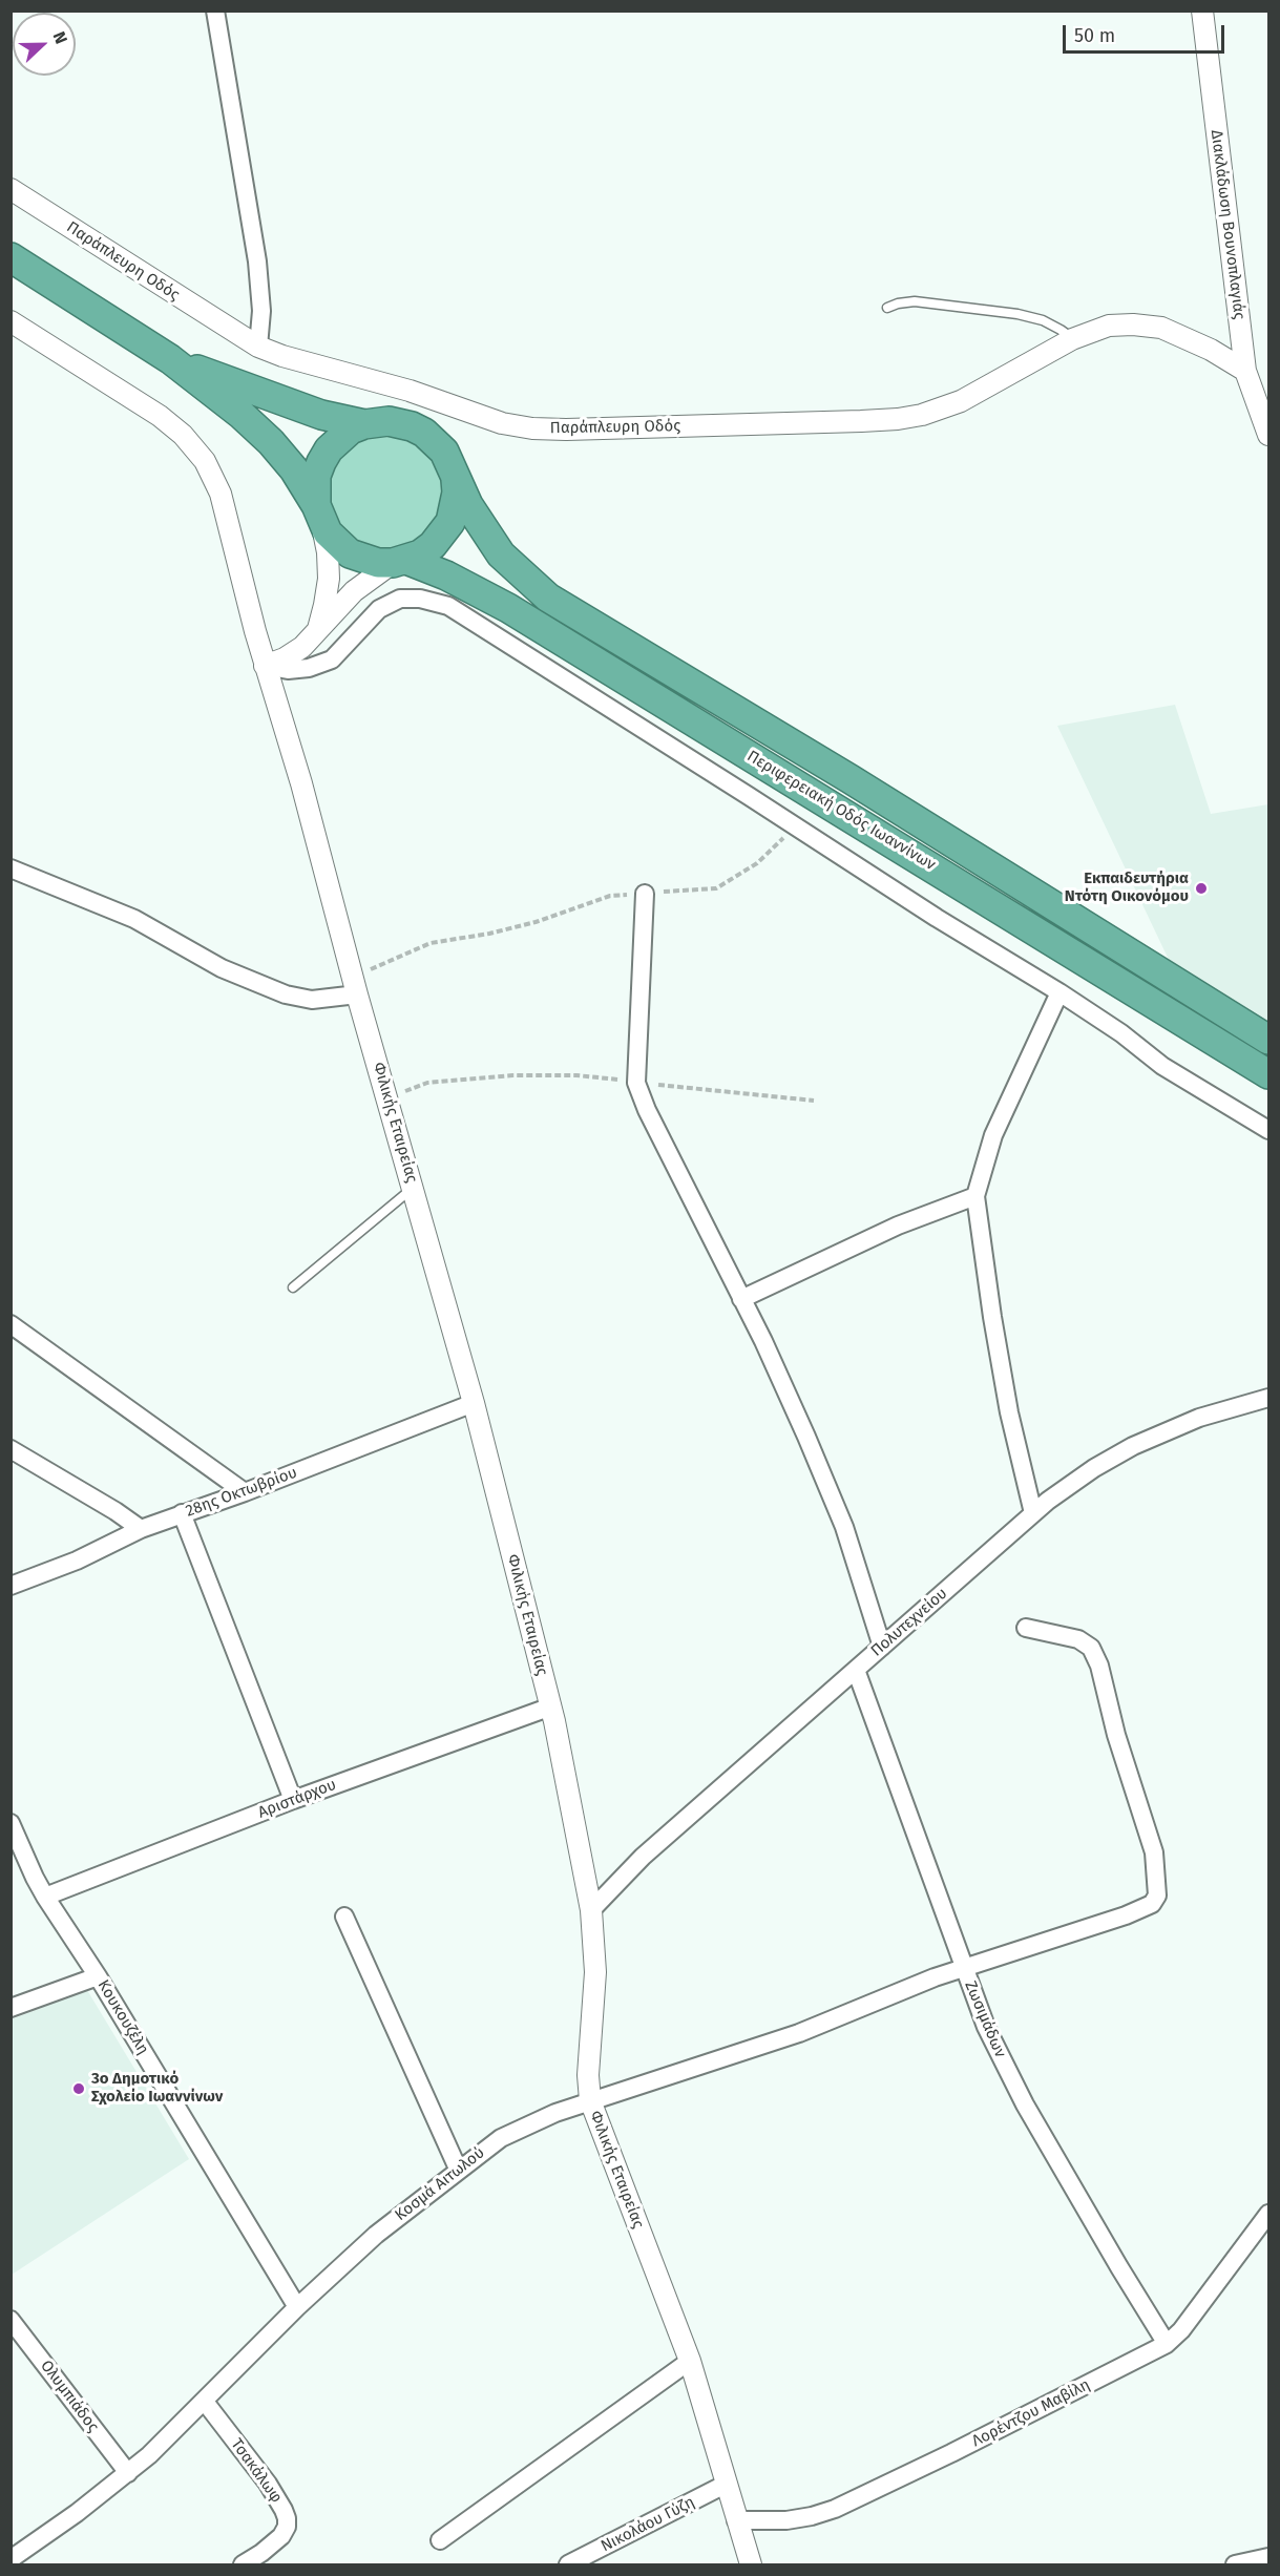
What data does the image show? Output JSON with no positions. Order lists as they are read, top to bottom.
{
  "streets": {
    "highway": ["Περιφερειακή Οδός Ιωαννίνων"],
    "street": [
      "Διακλάδωση Βουνοπλαγιάς",
      "Παράπλευρη Οδός",
      "Φιλικής Εταιρείας",
      "28ης Οκτωβρίου",
      "Πολυτεχνείου",
      "Αριστάρχου",
      "Κουκουζέλη",
      "Ζωσιμάδων",
      "Κοσμά Αιτωλού",
      "Ολυμπιάδος",
      "Λορέντζου Μαβίλη",
      "Τσακάλωφ",
      "Νικολάου Γύζη"
    ]
  },
  "crossings": [
    ["Διακλάδωση Βουνοπλαγιάς", "Παράπλευρη Οδός"],
    ["Φιλικής Εταιρείας", "28ης Οκτωβρίου"],
    ["Φιλικής Εταιρείας", "Πολυτεχνείου"],
    ["Φιλικής Εταιρείας", "Αριστάρχου"],
    ["Φιλικής Εταιρείας", "Κοσμά Αιτωλού"],
    ["Φιλικής Εταιρείας", "Λορέντζου Μαβίλη"],
    ["Φιλικής Εταιρείας", "Νικολάου Γύζη"],
    ["Πολυτεχνείου", "Ζωσιμάδων"],
    ["Αριστάρχου", "Κουκουζέλη"],
    ["Κουκουζέλη", "Κοσμά Αιτωλού"],
    ["Ζωσιμάδων", "Κοσμά Αιτωλού"],
    ["Ζωσιμάδων", "Λορέντζου Μαβίλη"],
    ["Κοσμά Αιτωλού", "Ολυμπιάδος"],
    ["Κοσμά Αιτωλού", "Τσακάλωφ"]
  ],
  "places": ["Εκπαιδευτήρια Ντότη Οικονόμου", "3ο Δημοτικό Σχολείο Ιωαννίνων"],
  "scale_bar": "50 m",
  "north": "right"
}
